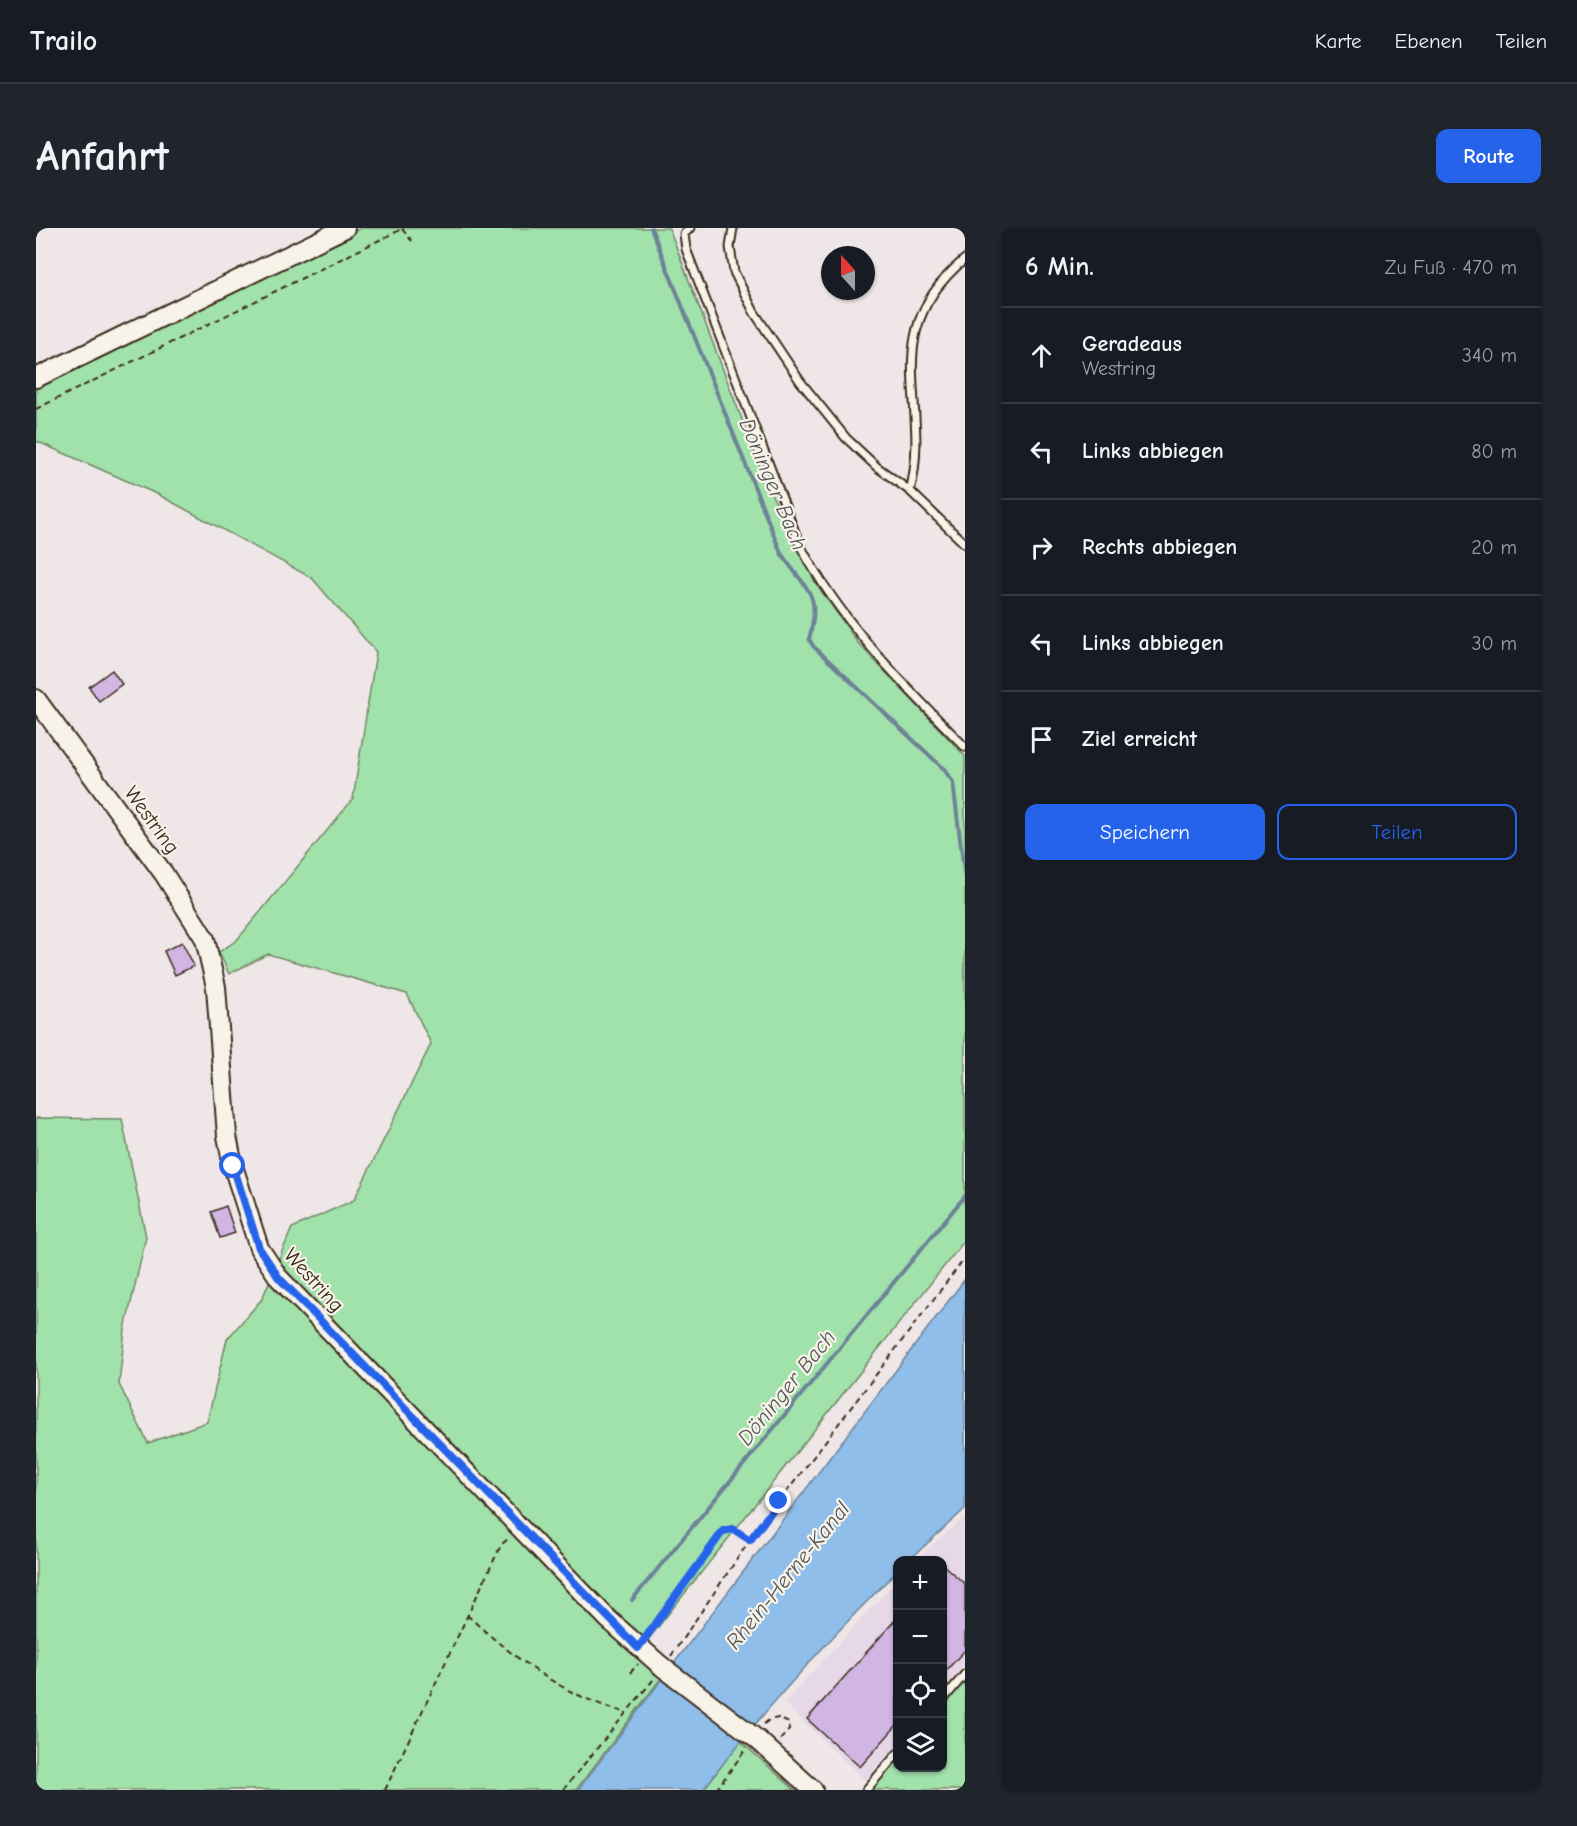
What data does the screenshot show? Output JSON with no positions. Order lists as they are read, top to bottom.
{
  "streets": {
    "main road": ["Westring"]
  },
  "water": ["Döninger Bach", "Rhein-Herne-Kanal"],
  "north": "top",
  "page": {
    "header": "Trailo",
    "nav": ["Karte", "Ebenen", "Teilen"],
    "buttons": [
      "Route",
      ["Speichern", "Teilen"]
    ],
    "title": "Anfahrt",
    "heading": ["6 Min.", "Zu Fuß · 470 m"],
    "list": [
      ["Geradeaus", "Westring", "340 m"],
      ["Links abbiegen", "80 m"],
      ["Rechts abbiegen", "20 m"],
      ["Links abbiegen", "30 m"],
      "Ziel erreicht"
    ],
    "map_buttons": ["+", "−"]
  }
}
